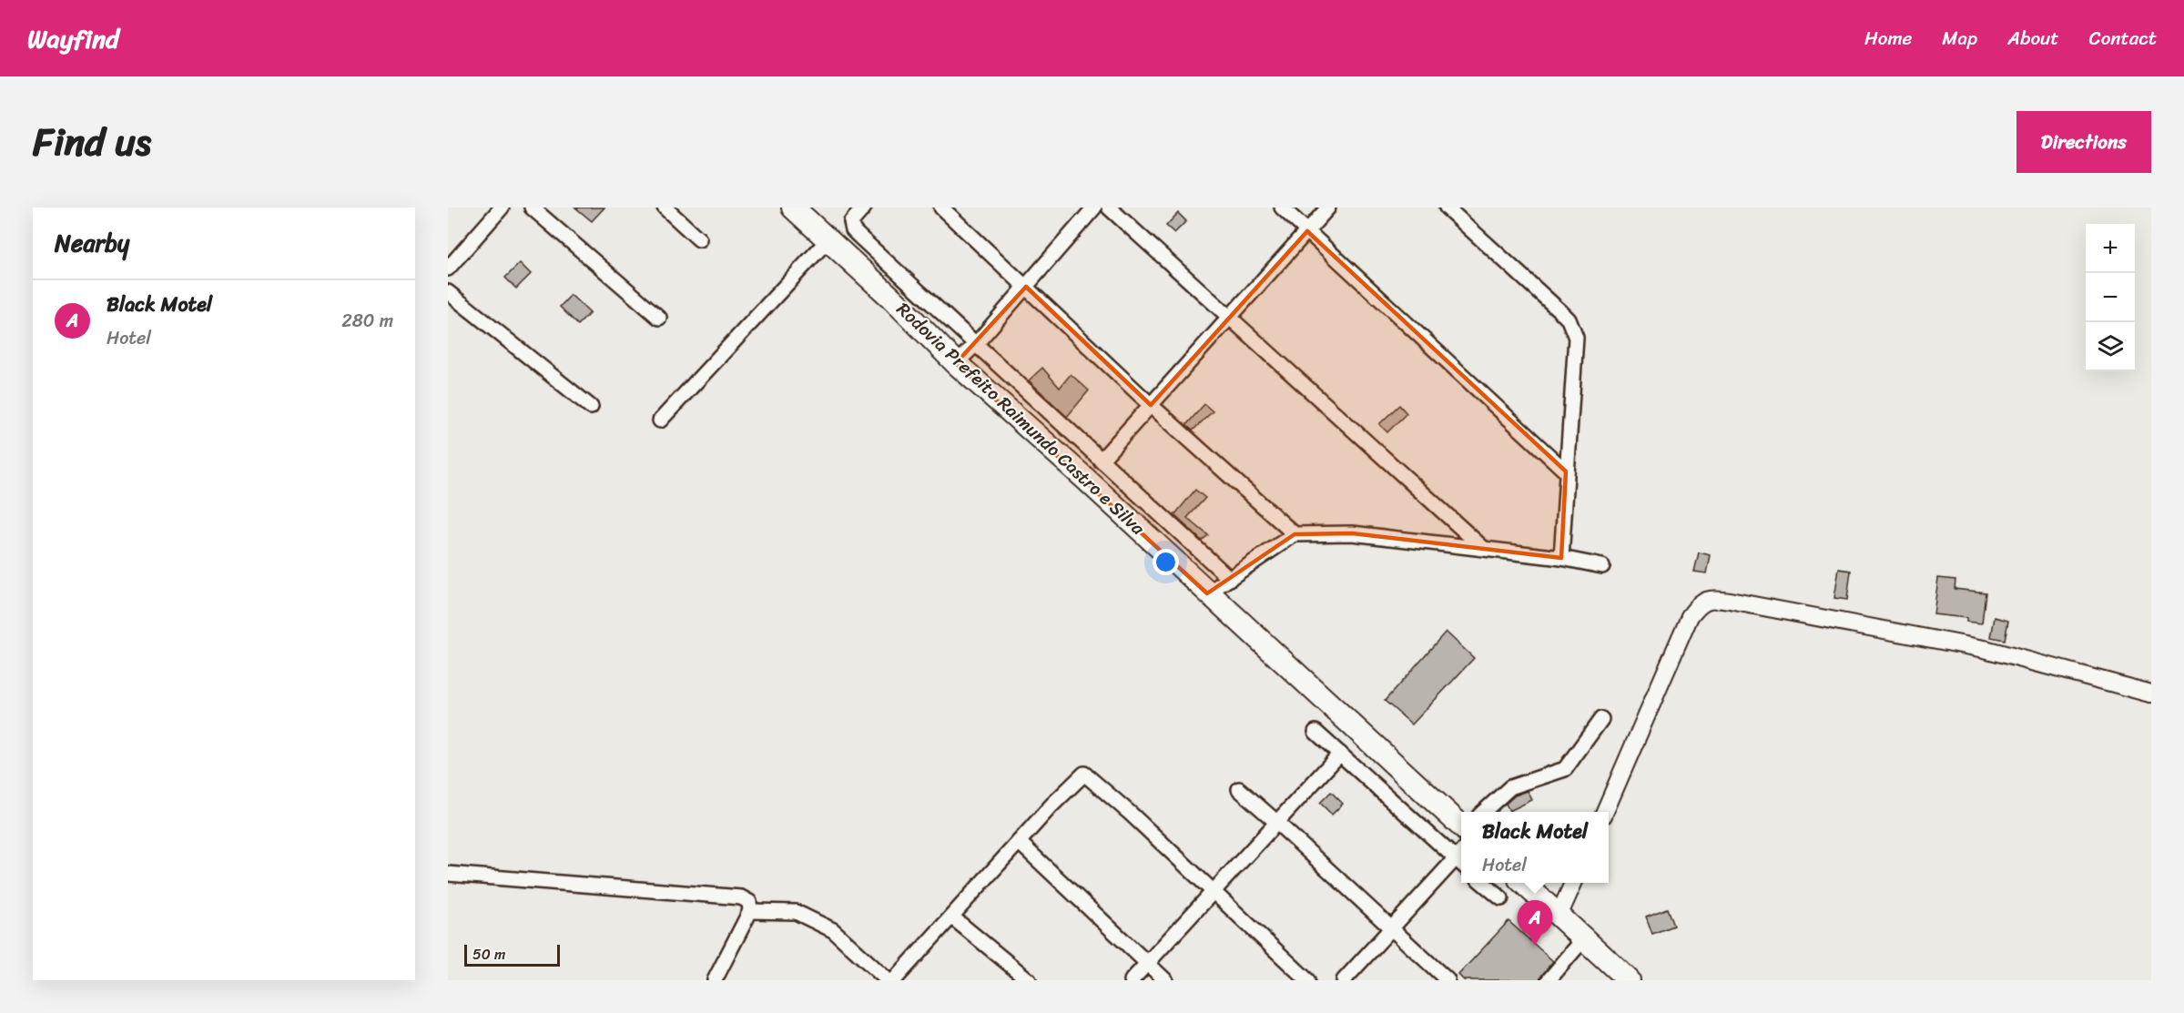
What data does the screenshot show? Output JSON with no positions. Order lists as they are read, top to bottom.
{
  "streets": {
    "main road": ["Rodovia Prefeito Raimundo Castro e Silva"]
  },
  "scale_bar": "50 m",
  "page": {
    "header": "Wayfind",
    "nav": [
      "Home",
      "Map",
      "About",
      "Contact"
    ],
    "title": "Find us",
    "buttons": "Directions",
    "heading": "Nearby",
    "map_buttons": ["+", "−"],
    "list": [
      {
        "mark": "A",
        "name": "Black Motel",
        "note": "Hotel",
        "value": "280 m"
      }
    ],
    "popup": ["Black Motel", "Hotel"],
    "pins": "A",
    "scale": "50 m"
  }
}
